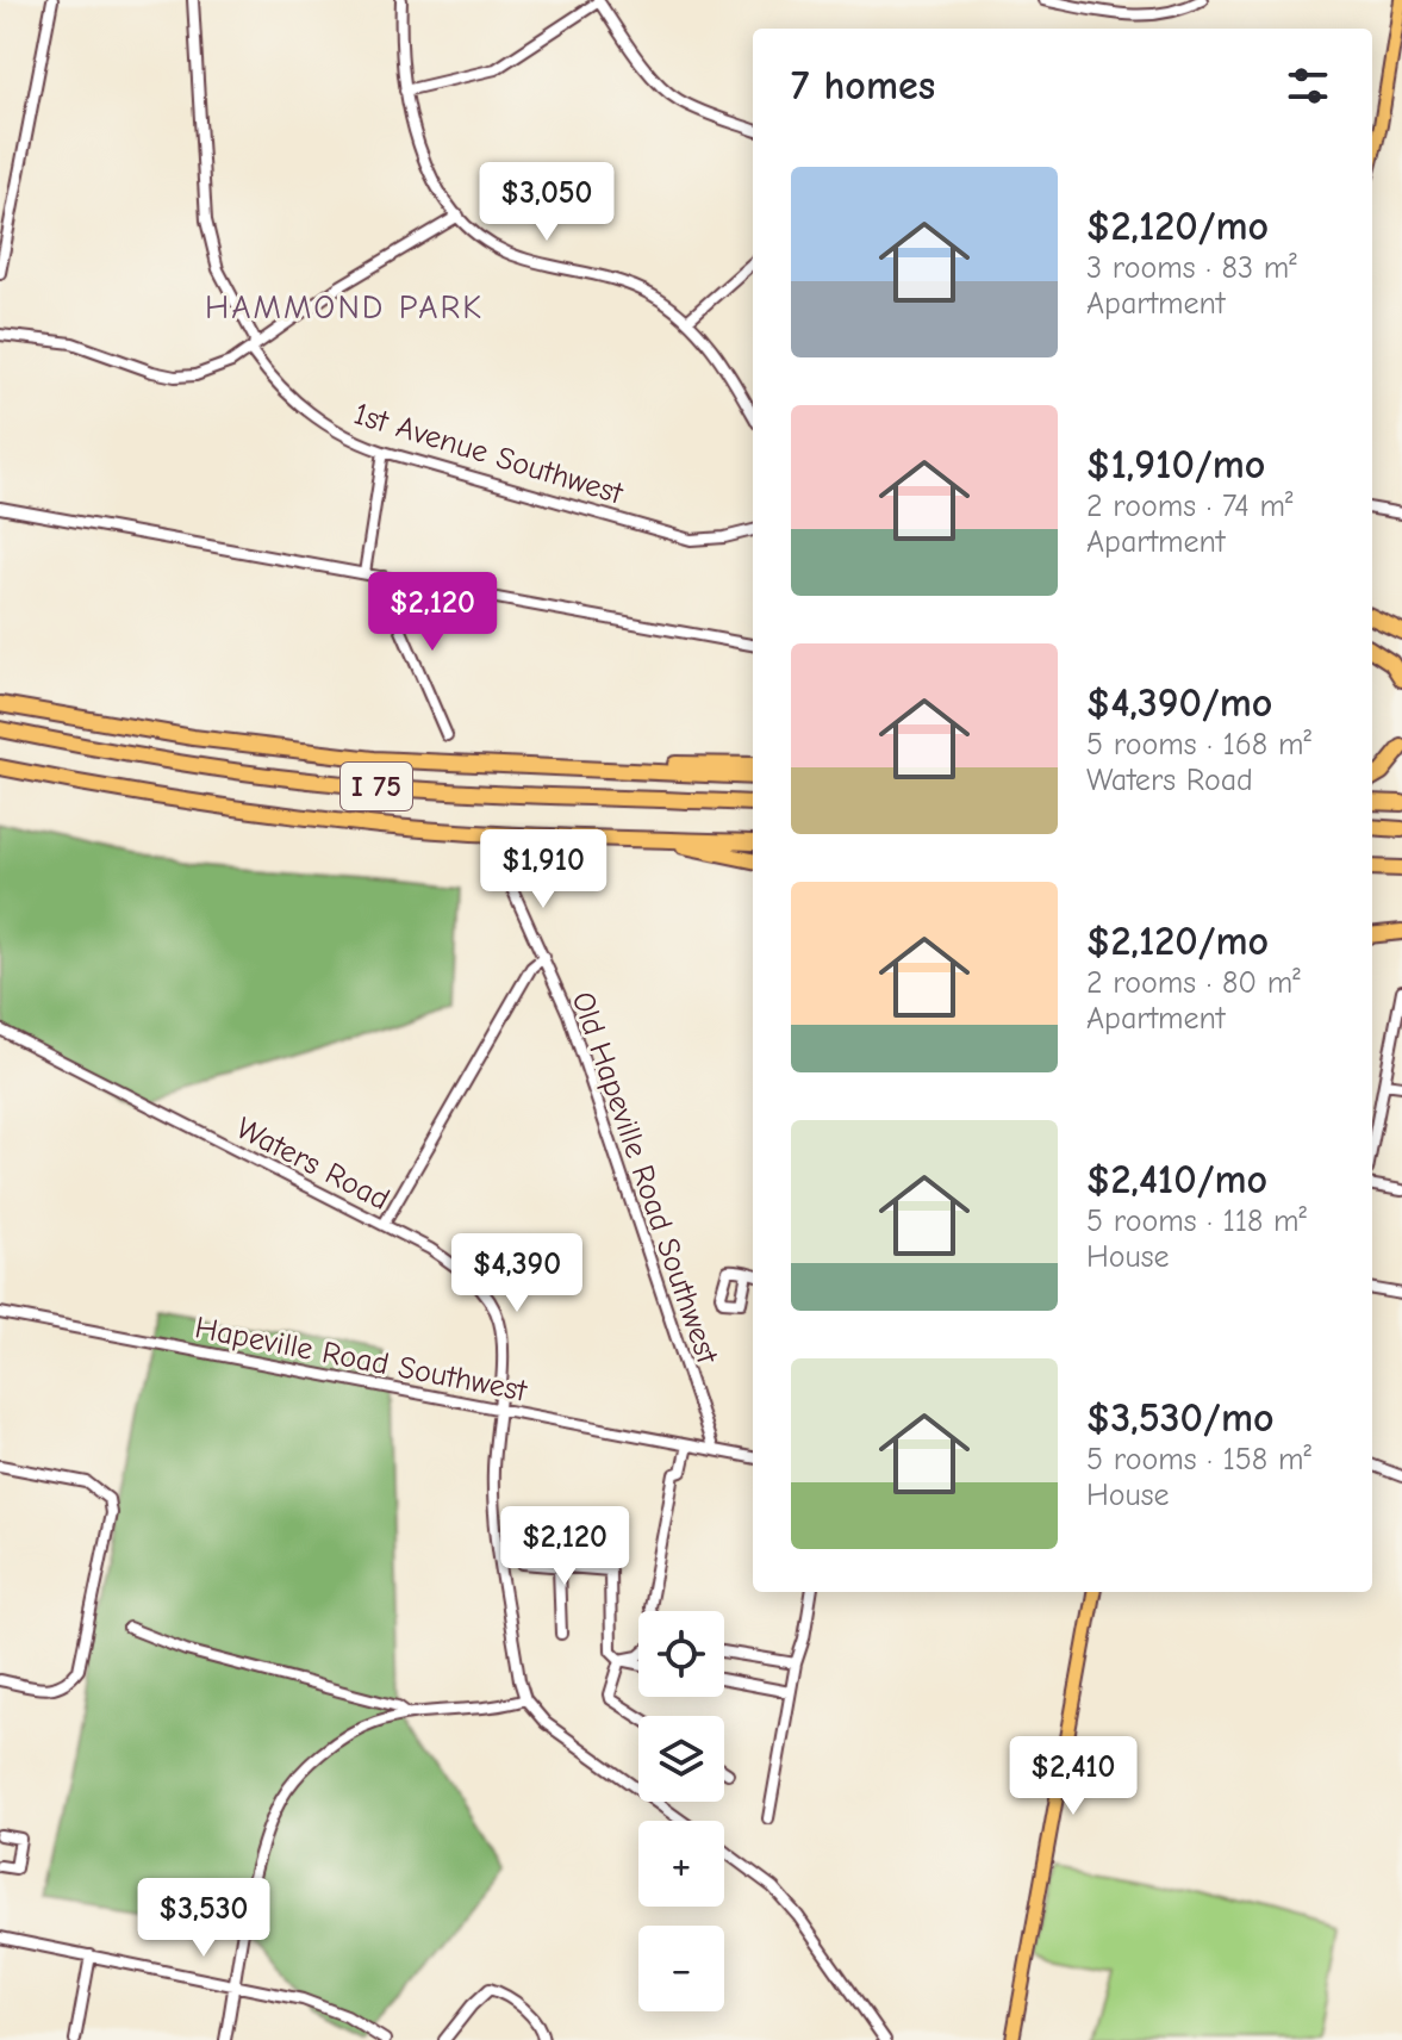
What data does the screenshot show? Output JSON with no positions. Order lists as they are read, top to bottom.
{
  "streets": {
    "highway": ["I 75"],
    "street": [
      "1st Avenue Southwest",
      "Waters Road",
      "Old Hapeville Road Southwest",
      "Hapeville Road Southwest"
    ]
  },
  "crossings": [
    ["Waters Road", "Hapeville Road Southwest"],
    ["Old Hapeville Road Southwest", "Hapeville Road Southwest"]
  ],
  "districts": ["HAMMOND PARK"],
  "page": {
    "heading": "7 homes",
    "list": [
      {
        "name": "$2,120/mo",
        "note": "3 rooms · 83 m² · Apartment"
      },
      {
        "name": "$1,910/mo",
        "note": "2 rooms · 74 m² · Apartment"
      },
      {
        "name": "$4,390/mo",
        "note": "5 rooms · 168 m² · Waters Road"
      },
      {
        "name": "$2,120/mo",
        "note": "2 rooms · 80 m² · Apartment"
      },
      {
        "name": "$2,410/mo",
        "note": "5 rooms · 118 m² · House"
      },
      {
        "name": "$3,530/mo",
        "note": "5 rooms · 158 m² · House"
      }
    ],
    "price": [
      "$3,050",
      "$2,120",
      "$1,910",
      "$4,390",
      "$2,120",
      "$2,410",
      "$3,530"
    ],
    "map_buttons": ["+", "−"]
  }
}
